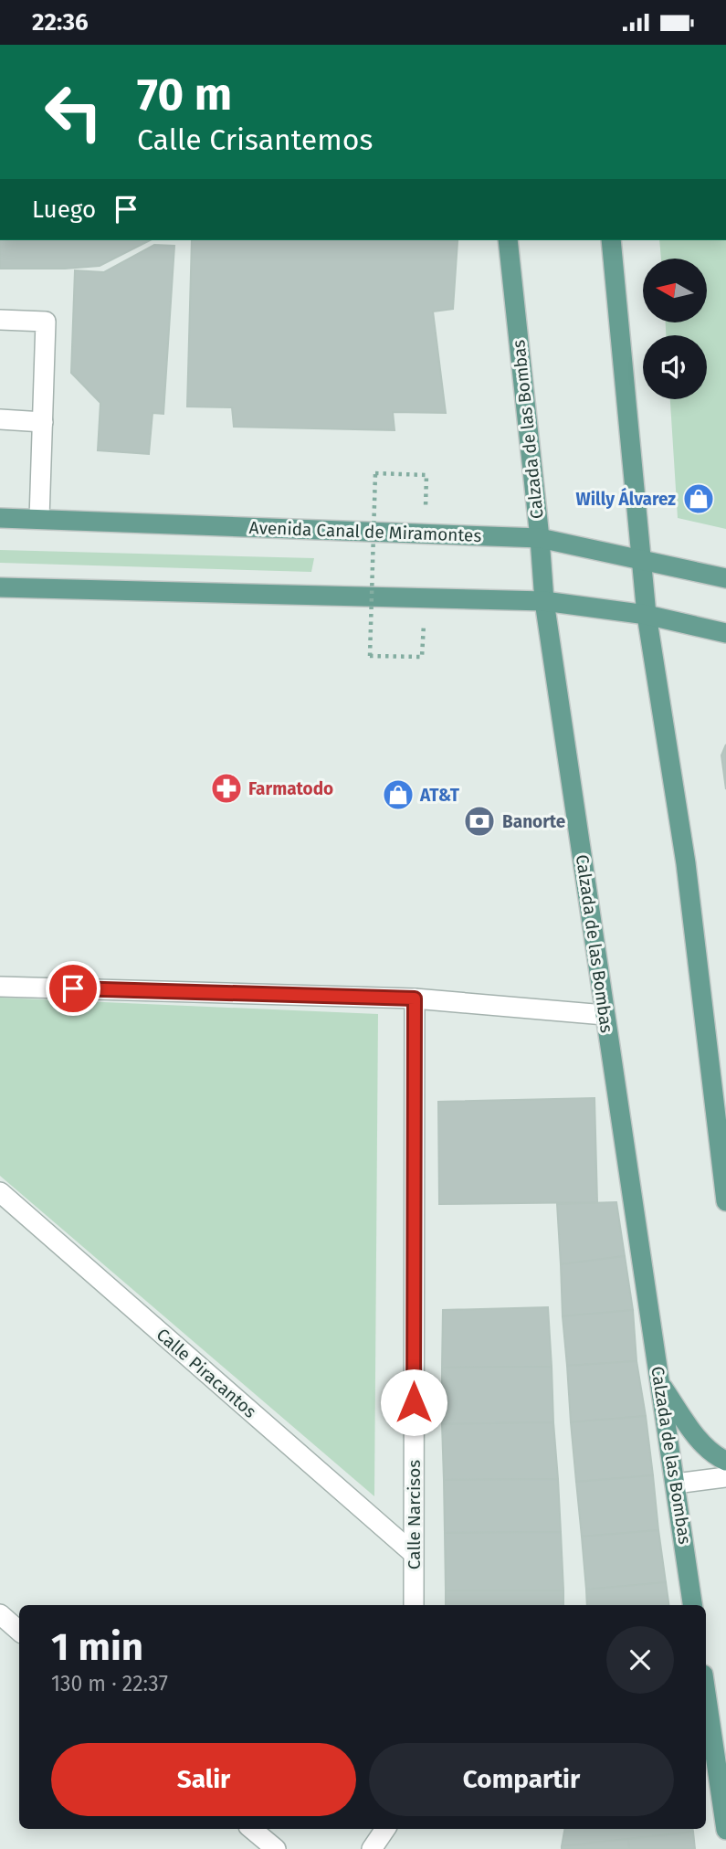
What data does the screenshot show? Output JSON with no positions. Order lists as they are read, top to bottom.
{
  "streets": {
    "main road": ["Calzada de las Bombas", "Avenida Canal de Miramontes"],
    "street": ["Calle Piracantos", "Calle Narcisos"]
  },
  "crossings": [
    ["Calzada de las Bombas", "Avenida Canal de Miramontes"],
    ["Calle Piracantos", "Calle Narcisos"]
  ],
  "places": {
    "shop": ["Willy Álvarez", "AT&T"],
    "pharmacy": ["Farmatodo"],
    "bank": ["Banorte"]
  },
  "north": "left",
  "page": {
    "status": "22:36",
    "turn": ["70 m", "Calle Crisantemos"],
    "then": "Luego",
    "heading": ["1 min", "130 m · 22:37"],
    "buttons": ["Salir", "Compartir"]
  }
}
